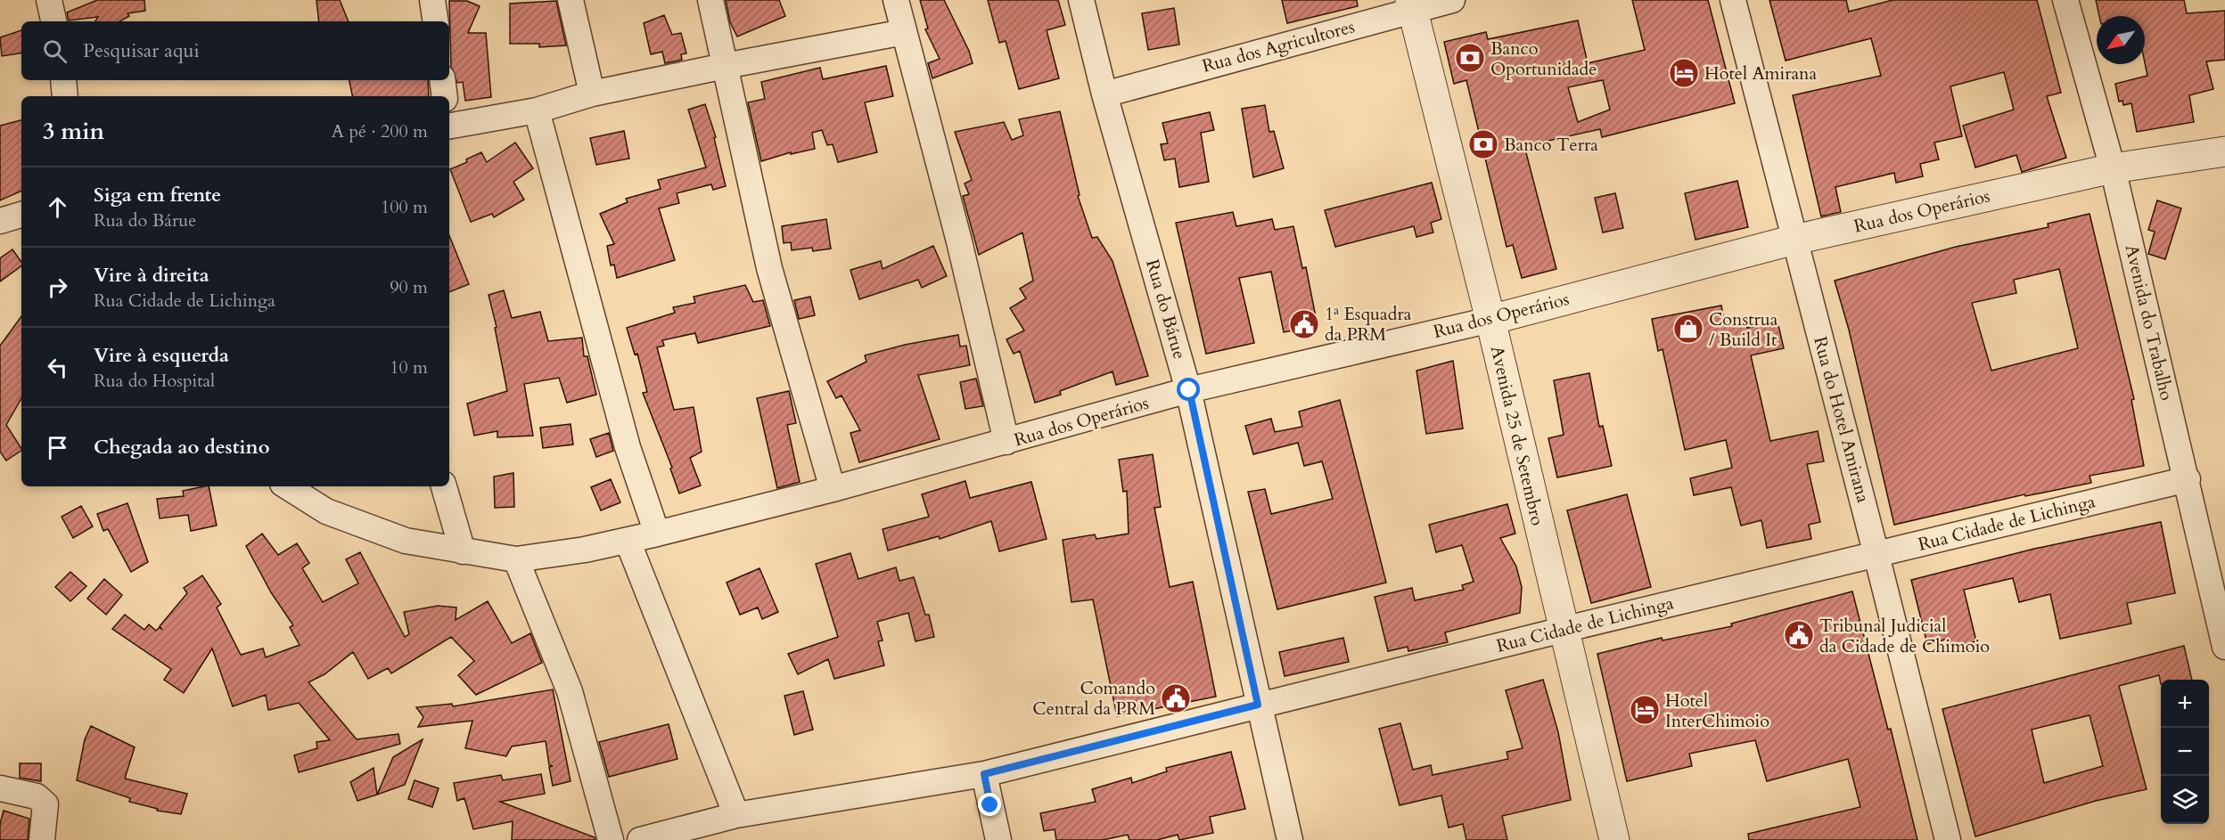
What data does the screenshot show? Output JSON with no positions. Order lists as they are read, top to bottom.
{
  "streets": {
    "street": [
      "Rua dos Agricultores",
      "Rua dos Operários",
      "Rua do Bárue",
      "Avenida do Trabalho",
      "Rua do Hotel Amirana",
      "Avenida 25 de Setembro",
      "Rua Cidade de Lichinga"
    ]
  },
  "crossings": [
    ["Rua dos Agricultores", "Rua do Bárue"],
    ["Rua dos Agricultores", "Avenida 25 de Setembro"],
    ["Rua dos Operários", "Rua do Bárue"],
    ["Rua dos Operários", "Avenida do Trabalho"],
    ["Rua dos Operários", "Rua do Hotel Amirana"],
    ["Rua dos Operários", "Avenida 25 de Setembro"],
    ["Rua do Bárue", "Rua Cidade de Lichinga"],
    ["Avenida do Trabalho", "Rua Cidade de Lichinga"],
    ["Rua do Hotel Amirana", "Rua Cidade de Lichinga"],
    ["Avenida 25 de Setembro", "Rua Cidade de Lichinga"]
  ],
  "places": {
    "bank": ["Banco Oportunidade", "Banco Terra"],
    "hotel": ["Hotel Amirana", "Hotel InterChimoio"],
    "public building": ["1ª Esquadra da PRM", "Tribunal Judicial da Cidade de Chimoio", "Comando Central da PRM"],
    "shop": ["Construa / Build It"]
  },
  "north": "bottom left",
  "page": {
    "search": "Pesquisar aqui",
    "heading": ["3 min", "A pé · 200 m"],
    "list": [
      ["Siga em frente", "Rua do Bárue", "100 m"],
      ["Vire à direita", "Rua Cidade de Lichinga", "90 m"],
      ["Vire à esquerda", "Rua do Hospital", "10 m"],
      "Chegada ao destino"
    ],
    "map_buttons": ["+", "−"]
  }
}
